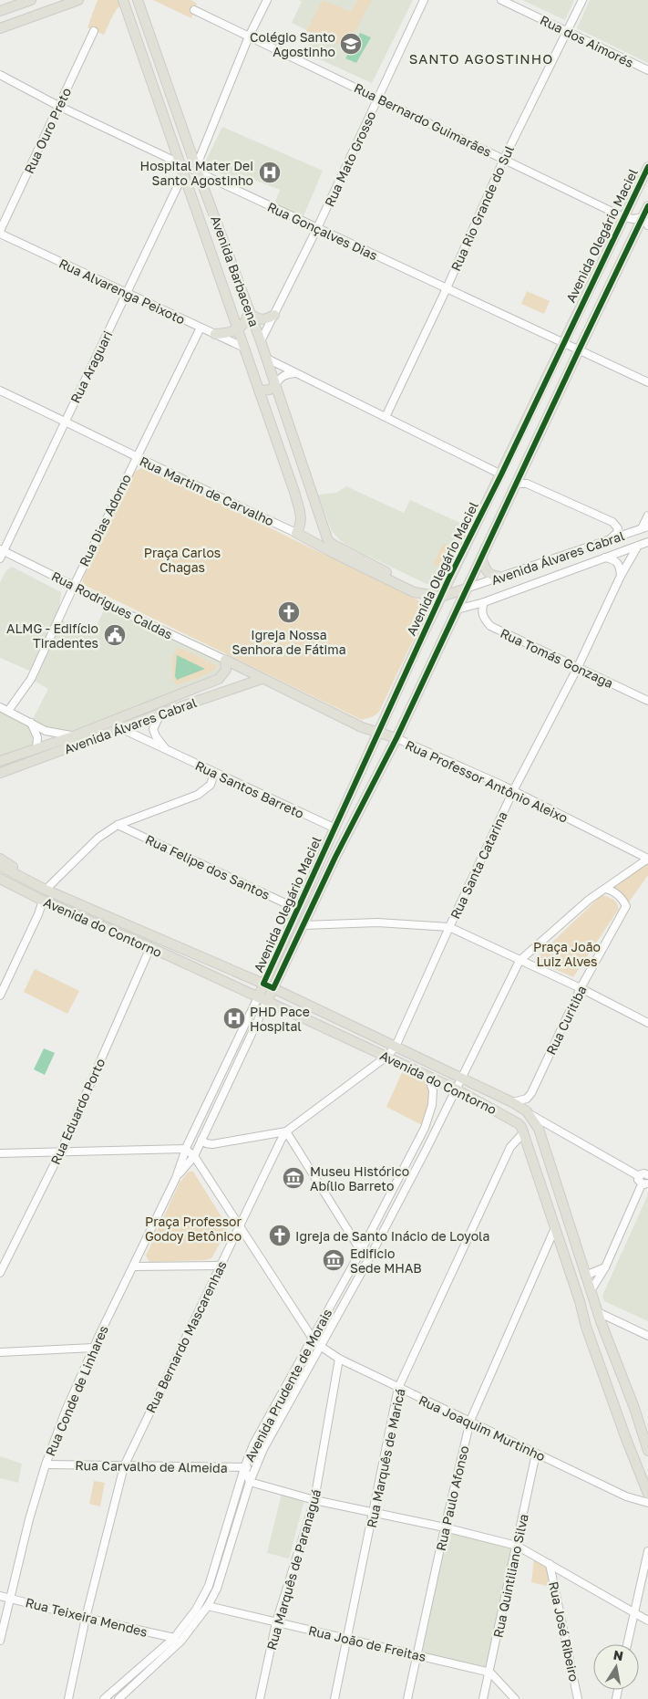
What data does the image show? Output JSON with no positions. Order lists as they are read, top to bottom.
{
  "streets": {
    "main road": [
      "Avenida Olegário Maciel",
      "Avenida Barbacena",
      "Rua Martim de Carvalho",
      "Avenida Álvares Cabral",
      "Rua Professor Antônio Aleixo",
      "Avenida do Contorno"
    ],
    "street": [
      "Rua dos Aimorés",
      "Rua Bernardo Guimarães",
      "Rua Ouro Preto",
      "Rua Mato Grosso",
      "Rua Rio Grande do Sul",
      "Rua Gonçalves Dias",
      "Rua Alvarenga Peixoto",
      "Rua Araguari",
      "Rua Dias Adorno",
      "Rua Rodrigues Caldas",
      "Rua Tomás Gonzaga",
      "Rua Santos Barreto",
      "Rua Santa Catarina",
      "Rua Felipe dos Santos",
      "Rua Curitiba",
      "Rua Eduardo Porto",
      "Rua Bernardo Mascarenhas",
      "Avenida Prudente de Morais",
      "Rua Conde de Linhares",
      "Rua Joaquim Murtinho",
      "Rua Marquês de Maricá",
      "Rua Carvalho de Almeida",
      "Rua Paulo Afonso",
      "Rua Marquês de Paranaguá",
      "Rua Quintiliano Silva",
      "Rua Teixeira Mendes",
      "Rua José Ribeiro",
      "Rua João de Freitas"
    ]
  },
  "crossings": [
    ["Rua dos Aimorés", "Rua Rio Grande do Sul"],
    ["Rua Bernardo Guimarães", "Rua Mato Grosso"],
    ["Rua Bernardo Guimarães", "Rua Rio Grande do Sul"],
    ["Rua Bernardo Guimarães", "Avenida Olegário Maciel"],
    ["Rua Ouro Preto", "Rua Gonçalves Dias"],
    ["Rua Ouro Preto", "Rua Alvarenga Peixoto"],
    ["Rua Mato Grosso", "Rua Gonçalves Dias"],
    ["Rua Mato Grosso", "Avenida Barbacena"],
    ["Rua Rio Grande do Sul", "Rua Gonçalves Dias"],
    ["Rua Gonçalves Dias", "Avenida Olegário Maciel"],
    ["Rua Gonçalves Dias", "Avenida Barbacena"],
    ["Avenida Olegário Maciel", "Rua Martim de Carvalho"],
    ["Avenida Olegário Maciel", "Avenida Álvares Cabral"],
    ["Avenida Olegário Maciel", "Rua Professor Antônio Aleixo"],
    ["Avenida Olegário Maciel", "Rua Santos Barreto"],
    ["Avenida Olegário Maciel", "Rua Felipe dos Santos"],
    ["Avenida Olegário Maciel", "Avenida do Contorno"],
    ["Avenida Olegário Maciel", "Rua Conde de Linhares"],
    ["Avenida Barbacena", "Rua Alvarenga Peixoto"],
    ["Avenida Barbacena", "Rua Araguari"],
    ["Avenida Barbacena", "Rua Martim de Carvalho"],
    ["Rua Alvarenga Peixoto", "Rua Araguari"],
    ["Rua Alvarenga Peixoto", "Rua Dias Adorno"],
    ["Rua Araguari", "Rua Martim de Carvalho"],
    ["Rua Araguari", "Rua Rodrigues Caldas"],
    ["Rua Martim de Carvalho", "Rua Dias Adorno"],
    ["Rua Martim de Carvalho", "Avenida Álvares Cabral"],
    ["Rua Dias Adorno", "Rua Rodrigues Caldas"],
    ["Avenida Álvares Cabral", "Rua Rodrigues Caldas"],
    ["Avenida Álvares Cabral", "Rua Tomás Gonzaga"],
    ["Avenida Álvares Cabral", "Rua Professor Antônio Aleixo"],
    ["Avenida Álvares Cabral", "Rua Santos Barreto"],
    ["Avenida Álvares Cabral", "Rua Santa Catarina"],
    ["Rua Rodrigues Caldas", "Rua Professor Antônio Aleixo"],
    ["Rua Tomás Gonzaga", "Rua Santa Catarina"],
    ["Rua Professor Antônio Aleixo", "Rua Santa Catarina"],
    ["Rua Santa Catarina", "Avenida do Contorno"],
    ["Rua Santa Catarina", "Rua Bernardo Mascarenhas"],
    ["Avenida do Contorno", "Rua Curitiba"],
    ["Avenida do Contorno", "Rua Eduardo Porto"],
    ["Avenida do Contorno", "Rua Bernardo Mascarenhas"],
    ["Avenida do Contorno", "Avenida Prudente de Morais"],
    ["Avenida do Contorno", "Rua Conde de Linhares"],
    ["Avenida do Contorno", "Rua Marquês de Maricá"],
    ["Avenida do Contorno", "Rua Paulo Afonso"],
    ["Rua Bernardo Mascarenhas", "Rua Joaquim Murtinho"],
    ["Rua Bernardo Mascarenhas", "Rua Carvalho de Almeida"],
    ["Rua Bernardo Mascarenhas", "Rua Teixeira Mendes"],
    ["Avenida Prudente de Morais", "Rua Joaquim Murtinho"],
    ["Avenida Prudente de Morais", "Rua Carvalho de Almeida"],
    ["Avenida Prudente de Morais", "Rua Teixeira Mendes"],
    ["Avenida Prudente de Morais", "Rua João de Freitas"],
    ["Rua Conde de Linhares", "Rua Joaquim Murtinho"],
    ["Rua Conde de Linhares", "Rua Carvalho de Almeida"],
    ["Rua Conde de Linhares", "Rua Teixeira Mendes"],
    ["Rua Joaquim Murtinho", "Rua Marquês de Maricá"],
    ["Rua Joaquim Murtinho", "Rua Paulo Afonso"],
    ["Rua Joaquim Murtinho", "Rua Marquês de Paranaguá"],
    ["Rua Joaquim Murtinho", "Rua Quintiliano Silva"],
    ["Rua Marquês de Maricá", "Rua João de Freitas"],
    ["Rua Paulo Afonso", "Rua João de Freitas"],
    ["Rua Marquês de Paranaguá", "Rua João de Freitas"],
    ["Rua Quintiliano Silva", "Rua João de Freitas"]
  ],
  "districts": ["SANTO AGOSTINHO"],
  "parks": ["Praça Carlos Chagas", "Praça João Luiz Alves", "Praça Professor Godoy Betônico"],
  "places": {
    "school or university": ["Colégio Santo Agostinho"],
    "hospital": ["Hospital Mater Dei Santo Agostinho", "PHD Pace Hospital"],
    "church": ["Igreja Nossa Senhora de Fátima", "Igreja de Santo Inácio de Loyola"],
    "public building": ["ALMG - Edifício Tiradentes"],
    "museum": ["Museu Histórico Abílio Barreto", "Edificio Sede MHAB"]
  },
  "north": "top"
}
